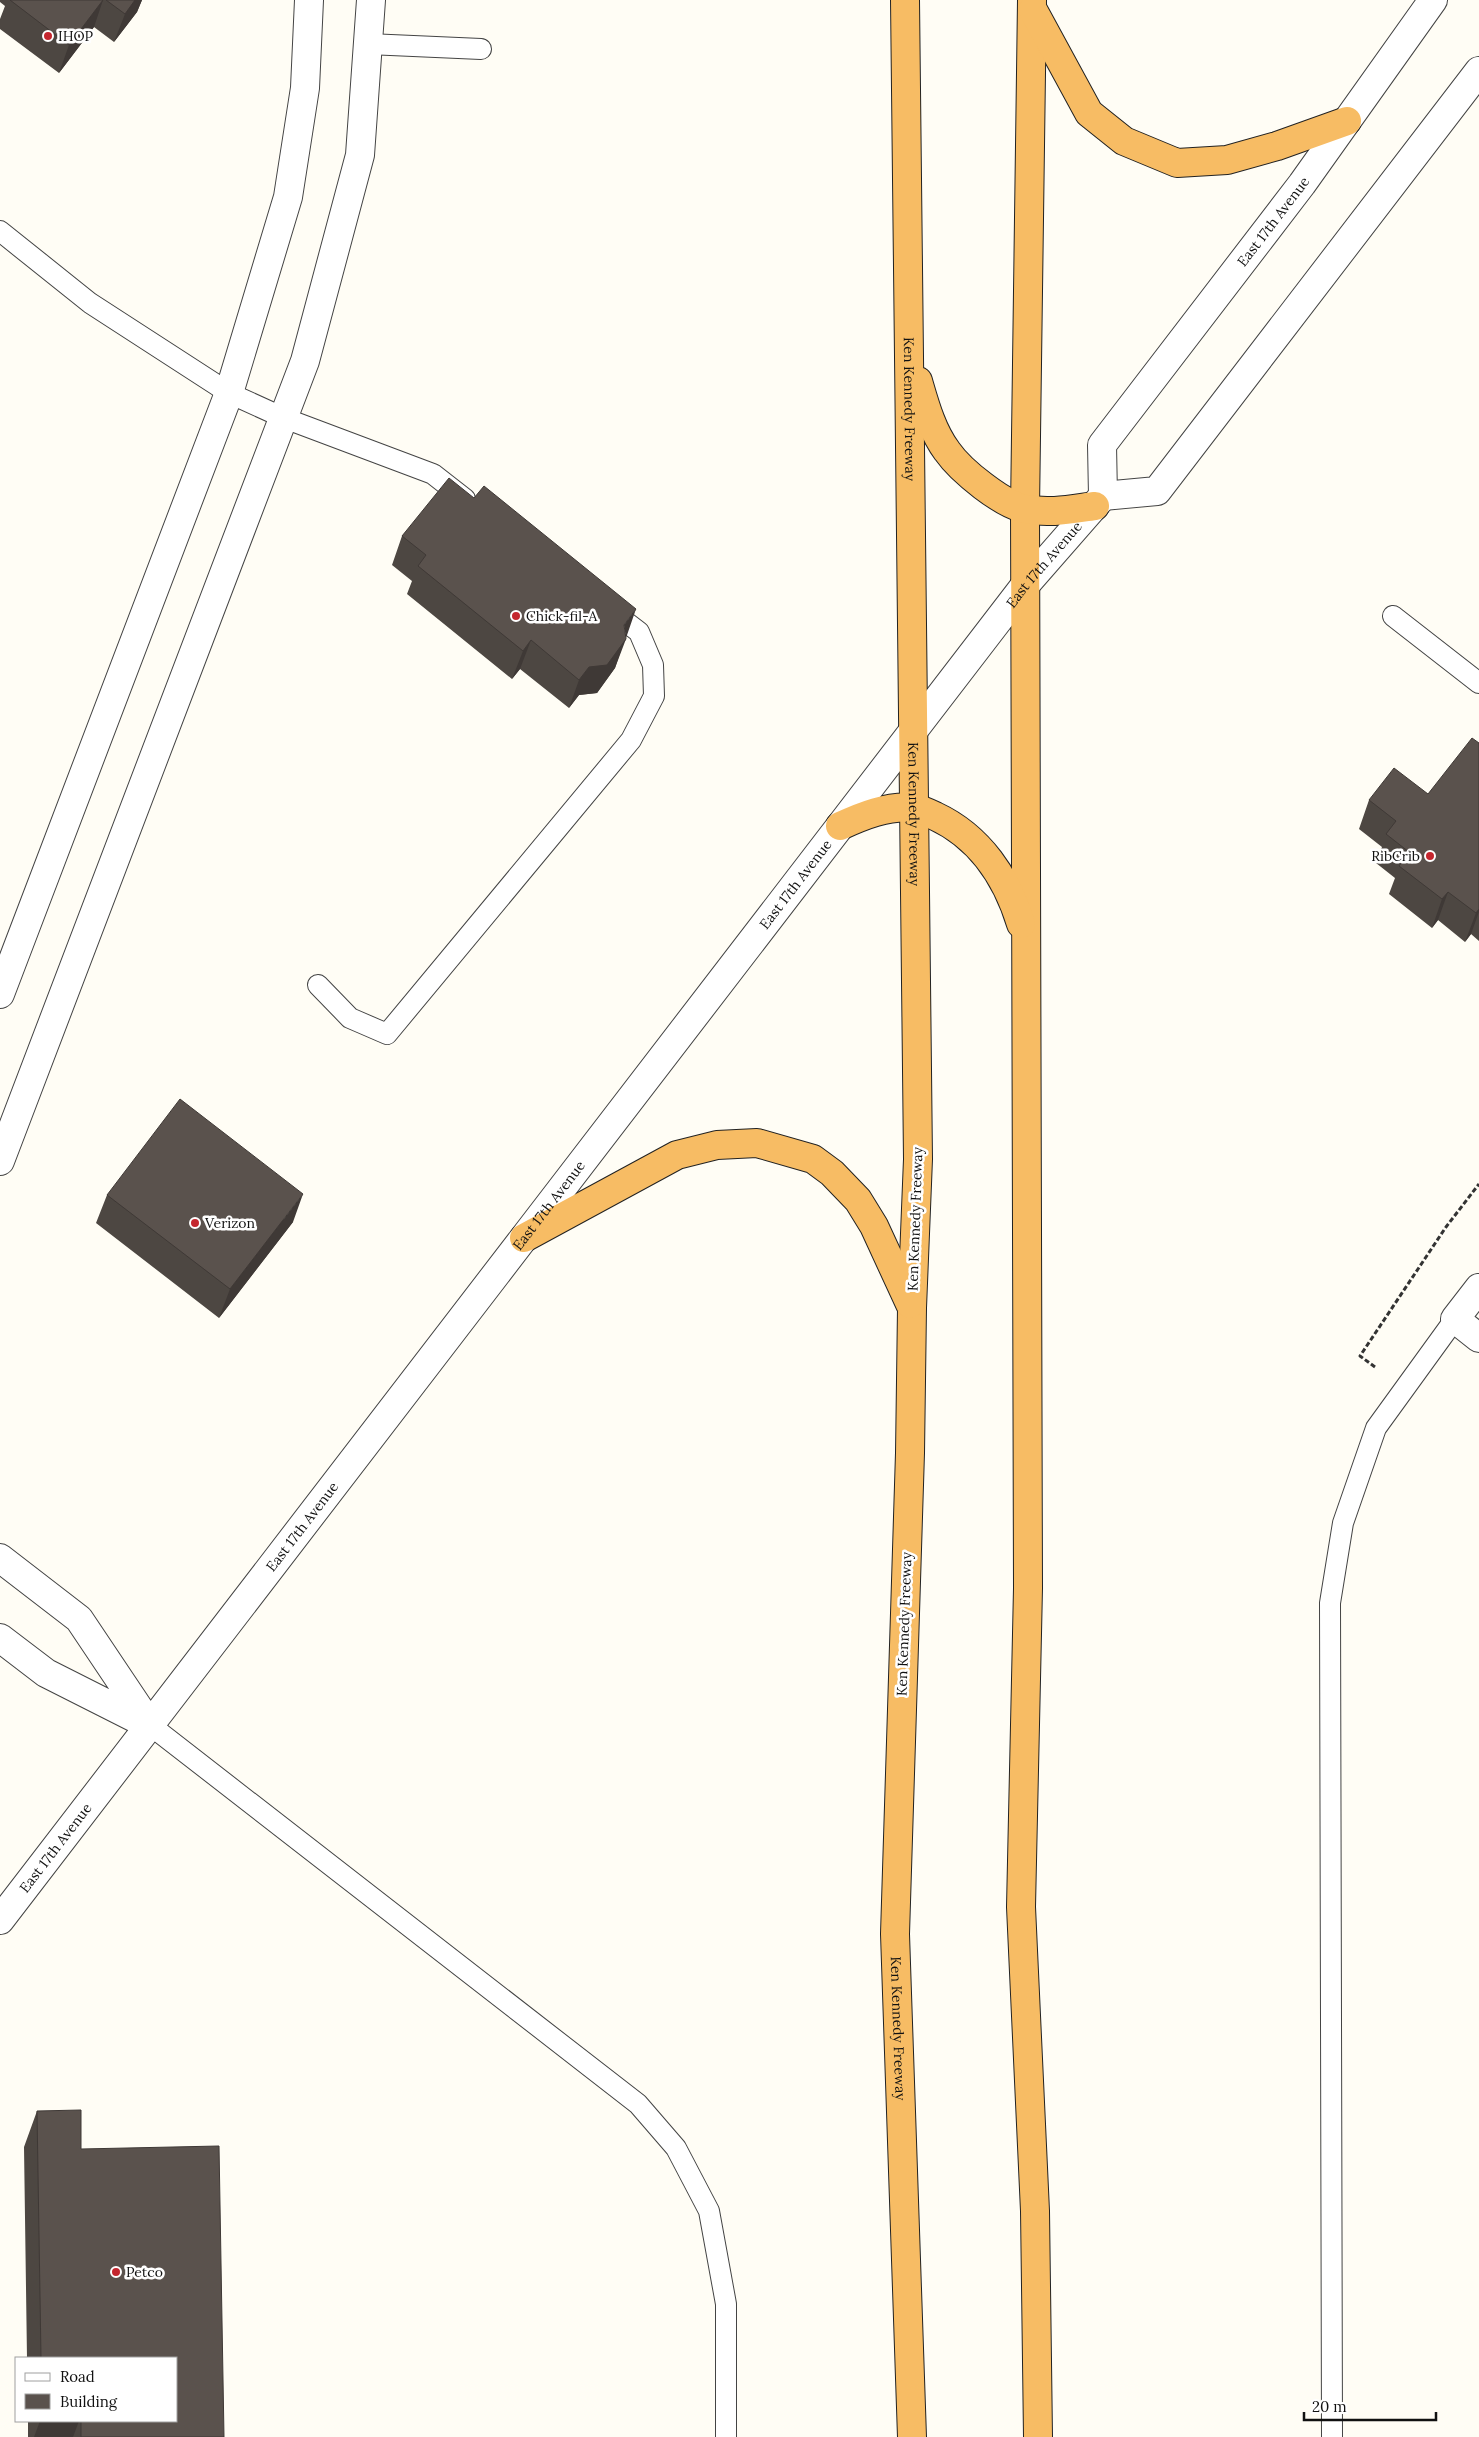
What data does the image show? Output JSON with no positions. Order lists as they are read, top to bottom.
{
  "streets": {
    "highway": ["Ken Kennedy Freeway"],
    "street": ["East 17th Avenue"]
  },
  "crossings": [
    ["East 17th Avenue", "Ken Kennedy Freeway"]
  ],
  "places": [
    "IHOP",
    "Chick-fil-A",
    "RibCrib",
    "Verizon",
    "Petco"
  ],
  "legend": ["Road", "Building"],
  "scale_bar": "20 m"
}
